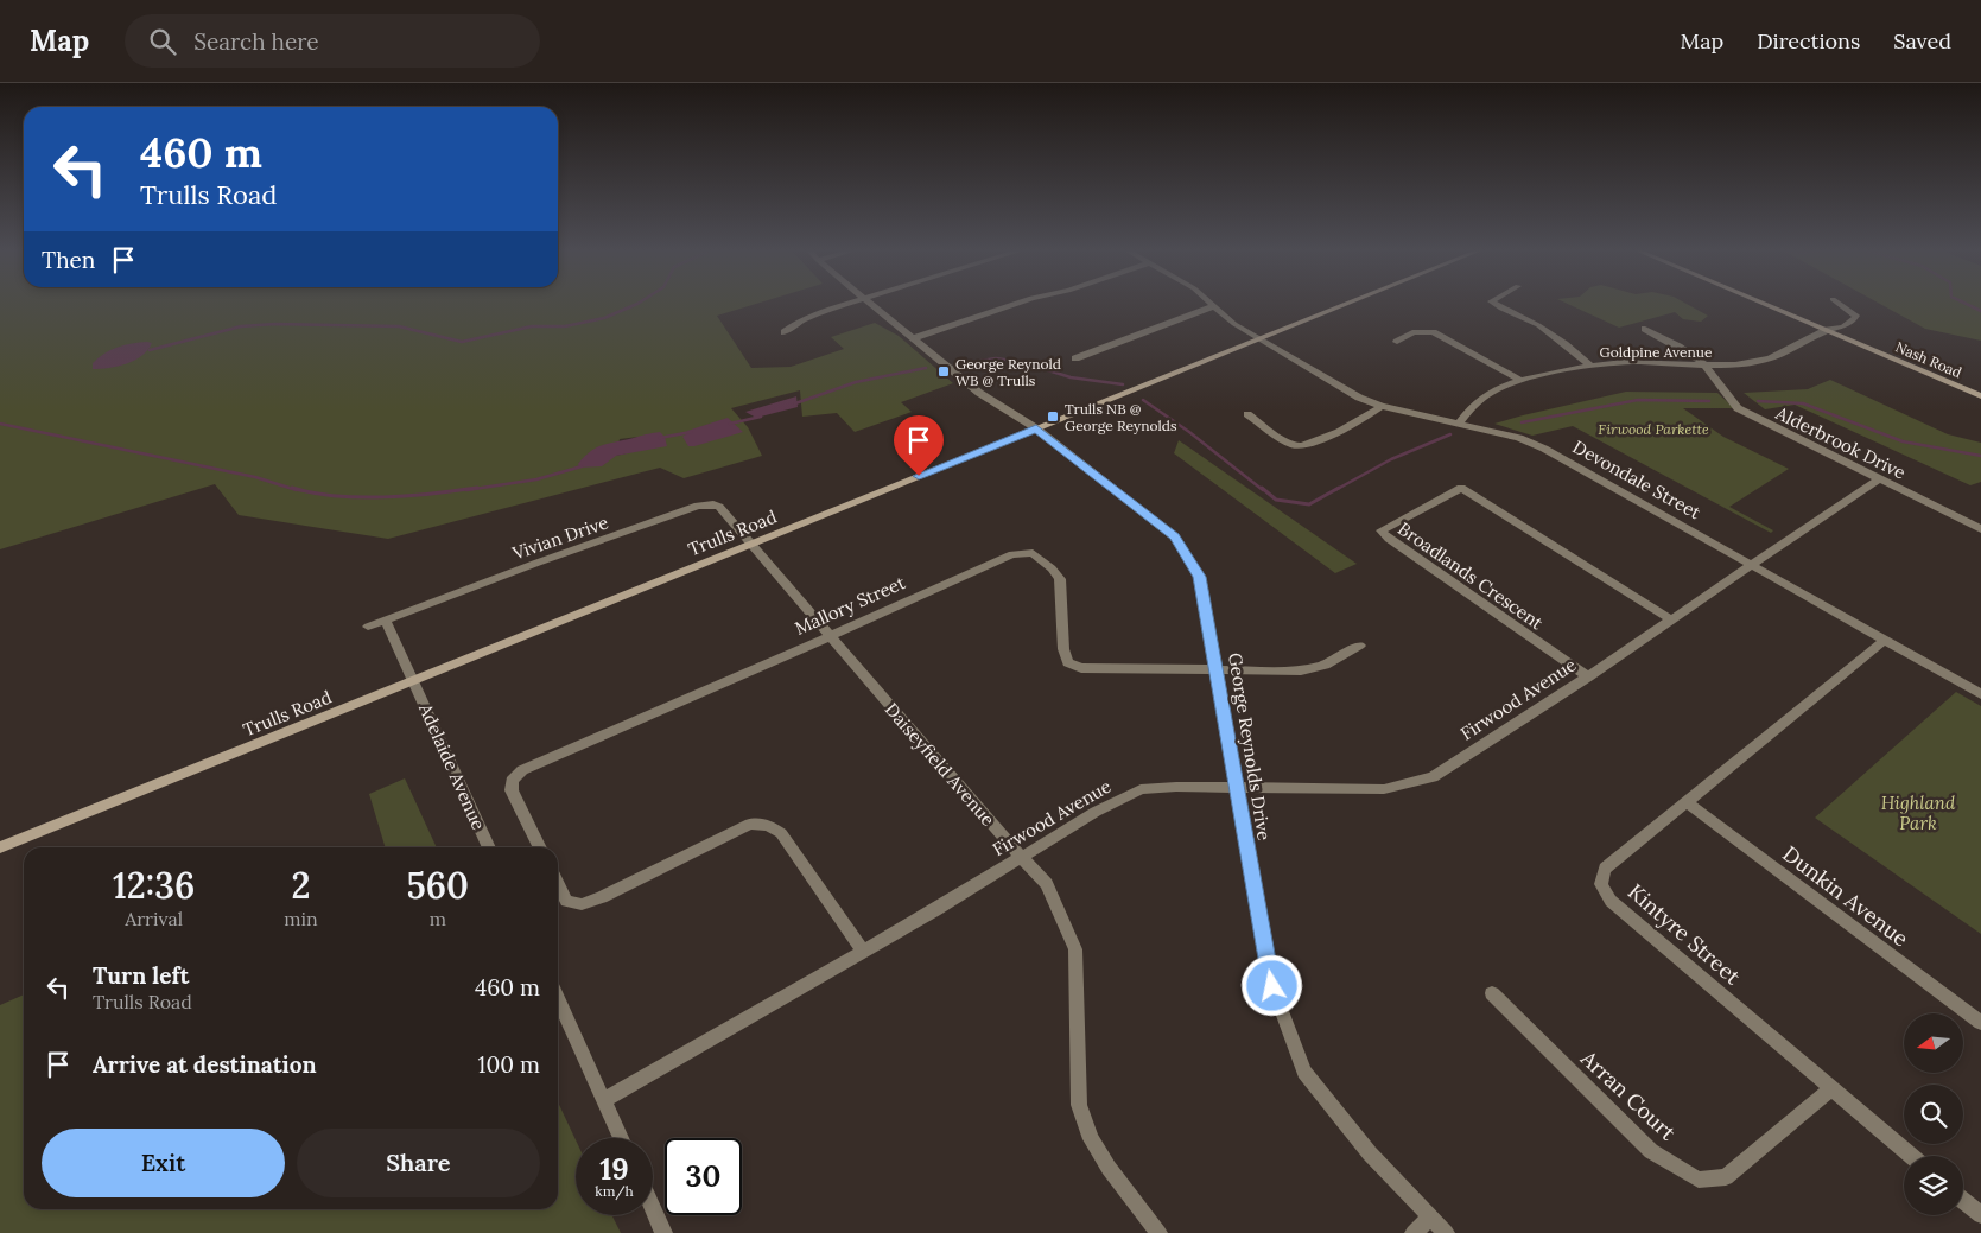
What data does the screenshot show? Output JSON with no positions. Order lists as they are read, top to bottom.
{
  "streets": {
    "street": [
      "Goldpine Avenue",
      "Nash Road",
      "Alderbrook Drive",
      "Devondale Street",
      "Trulls Road",
      "Vivian Drive",
      "Broadlands Crescent",
      "Mallory Street",
      "Firwood Avenue",
      "George Reynolds Drive",
      "Daiseyfield Avenue",
      "Adelaide Avenue",
      "Dunkin Avenue",
      "Kintyre Street",
      "Arran Court"
    ]
  },
  "crossings": [
    ["Goldpine Avenue", "Nash Road"],
    ["Goldpine Avenue", "Alderbrook Drive"],
    ["Goldpine Avenue", "Devondale Street"],
    ["Alderbrook Drive", "Firwood Avenue"],
    ["Devondale Street", "Trulls Road"],
    ["Devondale Street", "Firwood Avenue"],
    ["Devondale Street", "Kintyre Street"],
    ["Trulls Road", "Vivian Drive"],
    ["Trulls Road", "George Reynolds Drive"],
    ["Trulls Road", "Daiseyfield Avenue"],
    ["Trulls Road", "Adelaide Avenue"],
    ["Vivian Drive", "Daiseyfield Avenue"],
    ["Vivian Drive", "Adelaide Avenue"],
    ["Broadlands Crescent", "Firwood Avenue"],
    ["Mallory Street", "George Reynolds Drive"],
    ["Mallory Street", "Daiseyfield Avenue"],
    ["Firwood Avenue", "George Reynolds Drive"],
    ["Firwood Avenue", "Daiseyfield Avenue"],
    ["Dunkin Avenue", "Kintyre Street"],
    ["Kintyre Street", "Arran Court"]
  ],
  "parks": ["Firwood Parkette", "Highland Park"],
  "places": {
    "transit": ["George Reynold WB @ Trulls", "Trulls NB @ George Reynolds"]
  },
  "north": "left",
  "page": {
    "header": "Map",
    "search": "Search here",
    "nav": ["Map", "Directions", "Saved"],
    "turn": ["460 m", "Trulls Road"],
    "then": "Then",
    "eta": [
      "12:36",
      "Arrival",
      "2",
      "min",
      "560",
      "m"
    ],
    "list": [
      {
        "name": "Turn left",
        "note": "Trulls Road",
        "value": "460 m"
      },
      {
        "name": "Arrive at destination",
        "value": "100 m"
      }
    ],
    "buttons": ["Exit", "Share"],
    "speed": "19 km/h",
    "limit": "30"
  }
}
